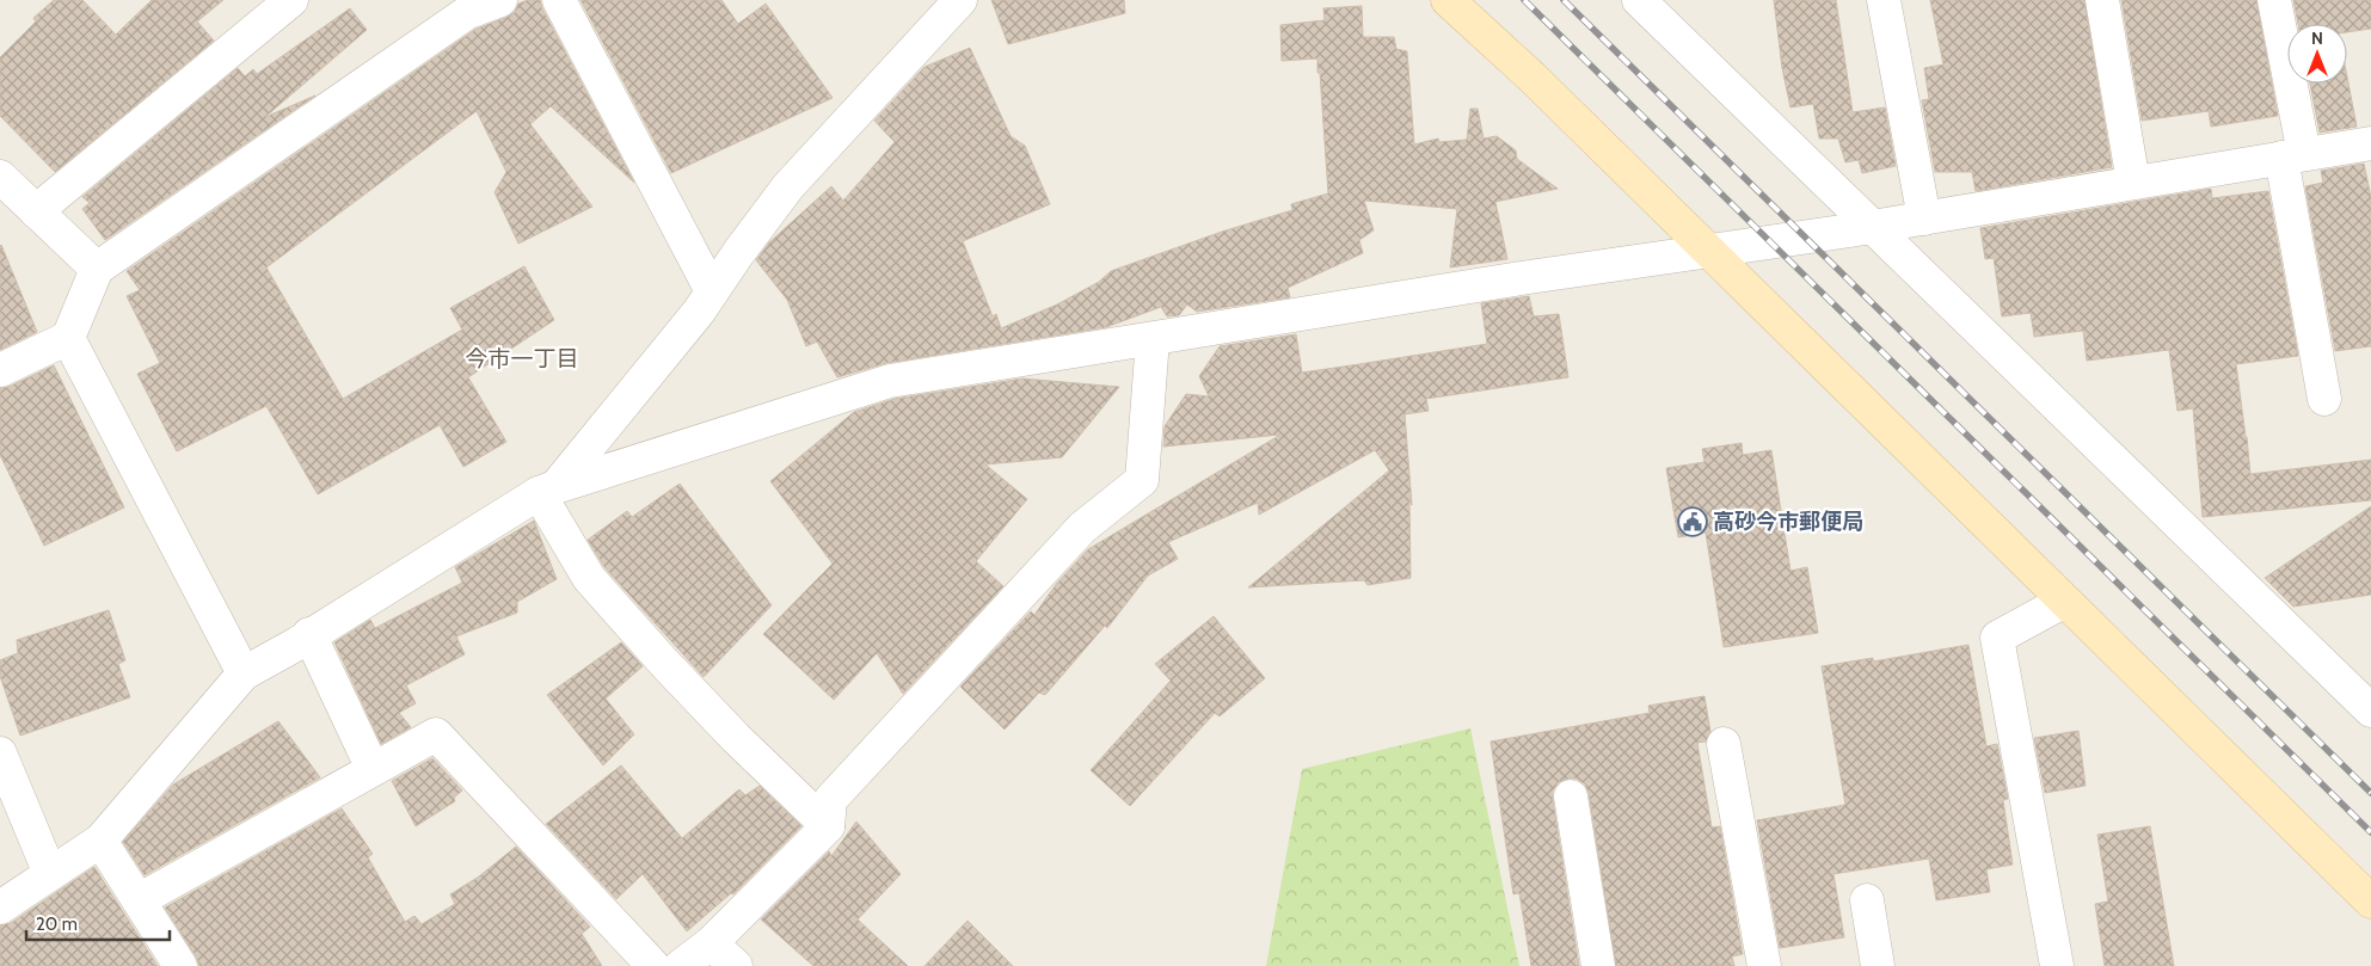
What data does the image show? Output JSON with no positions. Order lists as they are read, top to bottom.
{
  "districts": ["今市一丁目"],
  "places": {
    "public building": ["高砂今市郵便局"]
  },
  "scale_bar": "20 m",
  "north": "top"
}
